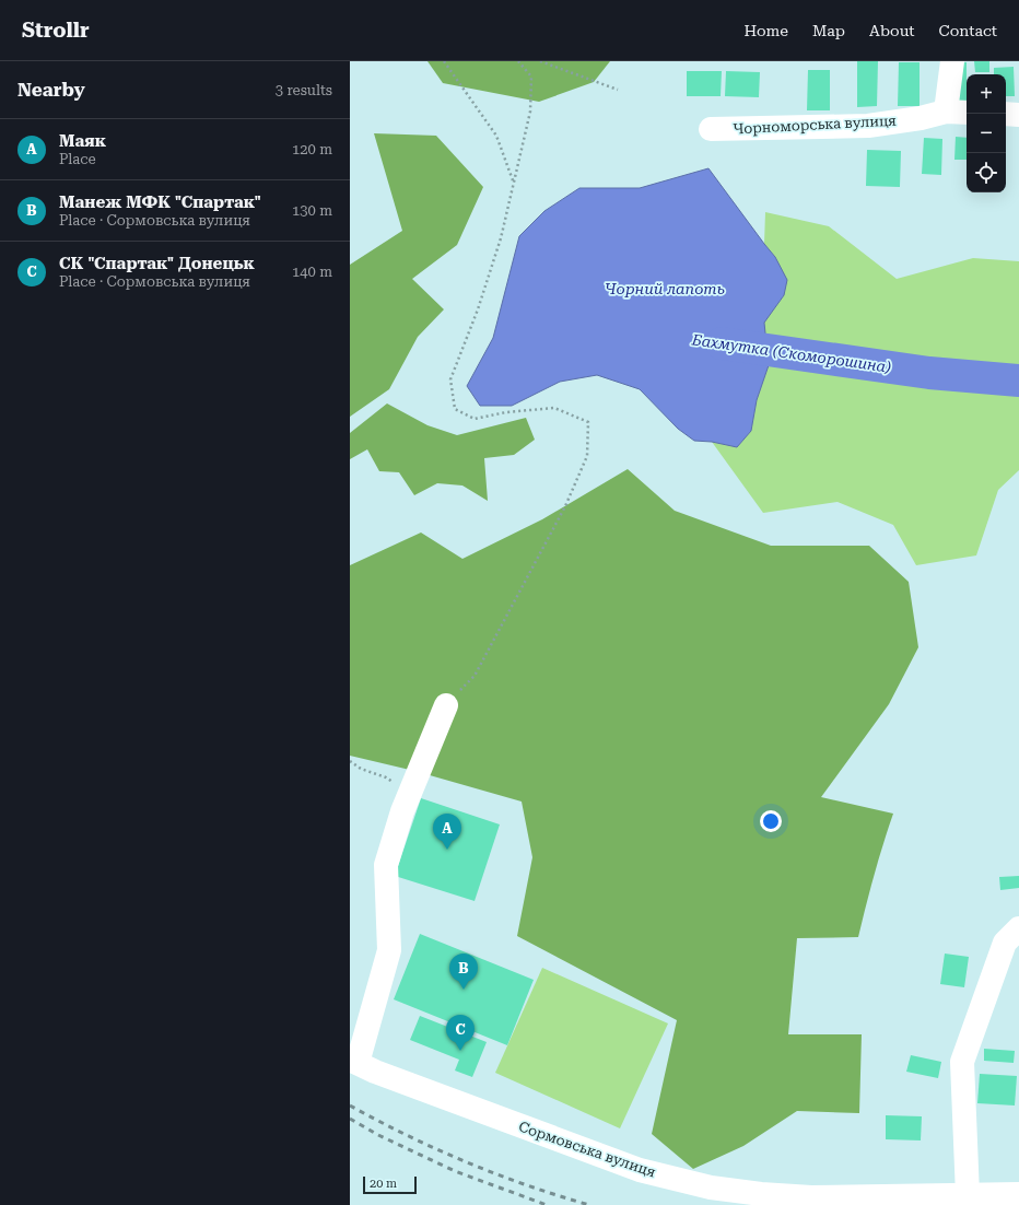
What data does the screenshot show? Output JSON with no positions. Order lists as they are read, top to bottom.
{
  "streets": {
    "street": ["Чорноморська вулиця", "Сормовська вулиця"]
  },
  "water": ["Чорний лапоть", "Бахмутка (Скоморошина)"],
  "scale_bar": "20 m",
  "page": {
    "header": "Strollr",
    "nav": [
      "Home",
      "Map",
      "About",
      "Contact"
    ],
    "heading": ["Nearby", "3 results"],
    "map_buttons": ["+", "−"],
    "list": [
      {
        "mark": "A",
        "name": "Маяк",
        "note": "Place",
        "value": "120 m"
      },
      {
        "mark": "B",
        "name": "Манеж МФК \"Спартак\"",
        "note": "Place · Сормовська вулиця",
        "value": "130 m"
      },
      {
        "mark": "C",
        "name": "СК \"Спартак\" Донецьк",
        "note": "Place · Сормовська вулиця",
        "value": "140 m"
      }
    ],
    "pins": ["A", "B", "C"],
    "scale": "20 m"
  }
}
